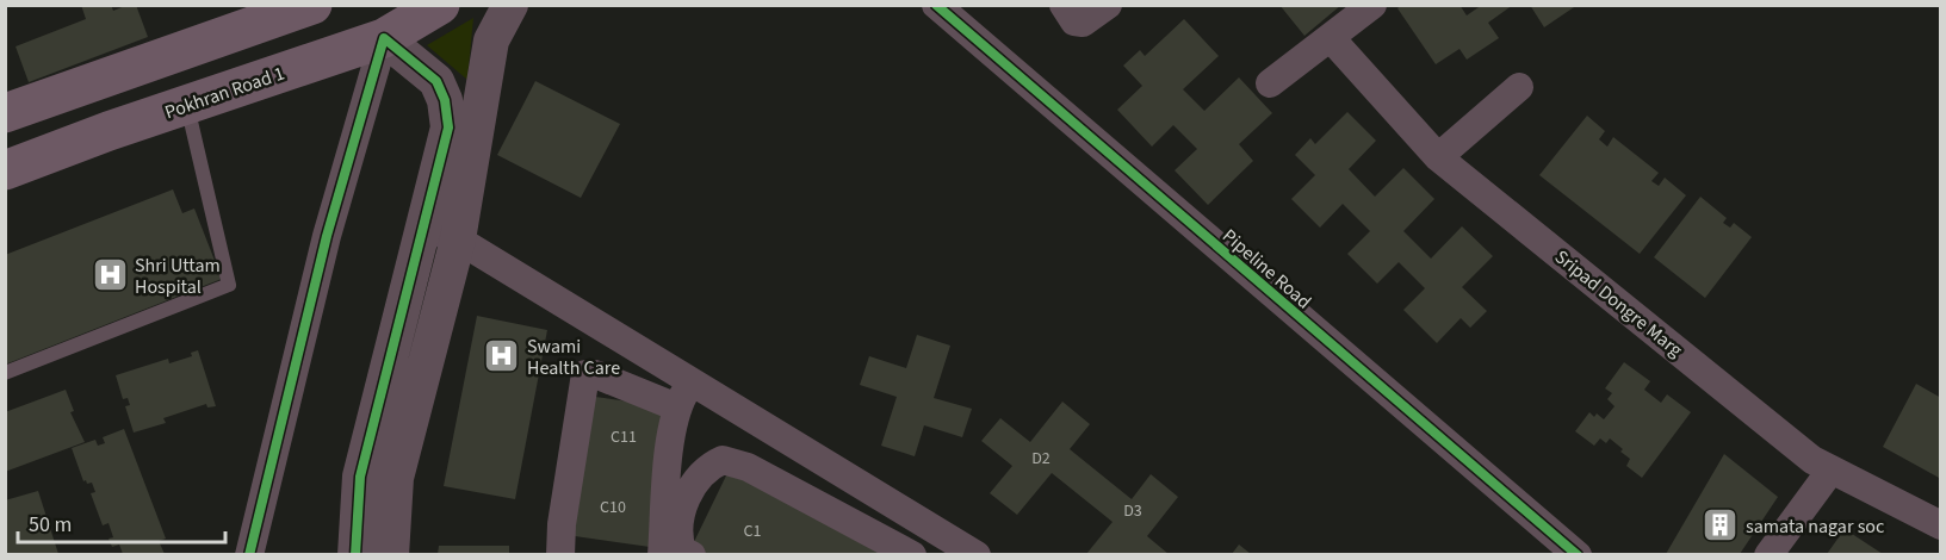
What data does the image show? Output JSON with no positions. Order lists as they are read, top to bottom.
{
  "streets": {
    "main road": ["Pokhran Road 1"],
    "street": ["Pipeline Road", "Sripad Dongre Marg"]
  },
  "places": {
    "hospital": ["Shri Uttam Hospital", "Swami Health Care"],
    "building": ["samata nagar soc"]
  },
  "house_numbers": [
    "C11",
    "D2",
    "C10",
    "D3",
    "C1"
  ],
  "scale_bar": "50 m"
}
